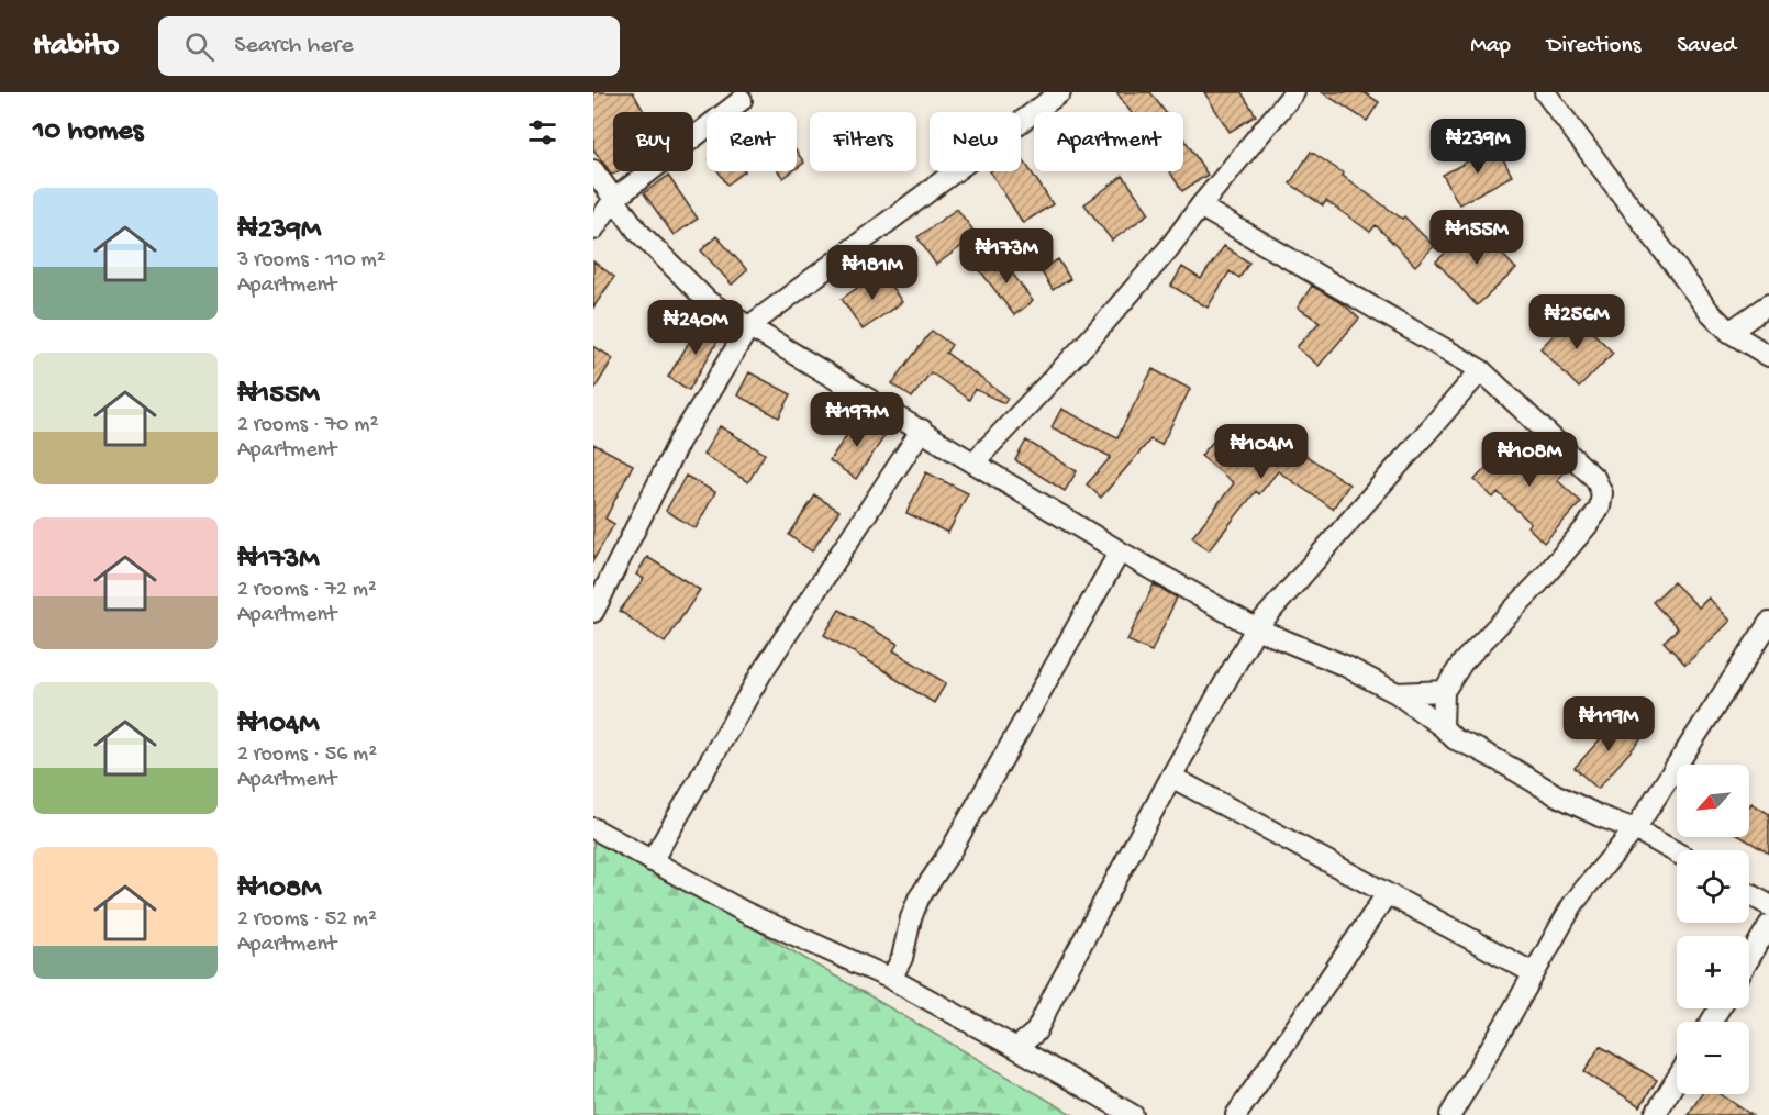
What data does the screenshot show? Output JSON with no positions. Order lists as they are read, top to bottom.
{
  "north": "bottom left",
  "page": {
    "header": "Habito",
    "search": "Search here",
    "nav": ["Map", "Directions", "Saved"],
    "heading": "10 homes",
    "chip": [
      "Buy",
      "Rent",
      "Filters",
      "New",
      "Apartment"
    ],
    "price": [
      "₦239M",
      "₦155M",
      "₦173M",
      "₦181M",
      "₦256M",
      "₦240M",
      "₦197M",
      "₦104M",
      "₦108M",
      "₦119M"
    ],
    "list": [
      {
        "name": "₦239M",
        "note": "3 rooms · 110 m² · Apartment"
      },
      {
        "name": "₦155M",
        "note": "2 rooms · 70 m² · Apartment"
      },
      {
        "name": "₦173M",
        "note": "2 rooms · 72 m² · Apartment"
      },
      {
        "name": "₦104M",
        "note": "2 rooms · 56 m² · Apartment"
      },
      {
        "name": "₦108M",
        "note": "2 rooms · 52 m² · Apartment"
      }
    ],
    "map_buttons": ["+", "−"]
  }
}
